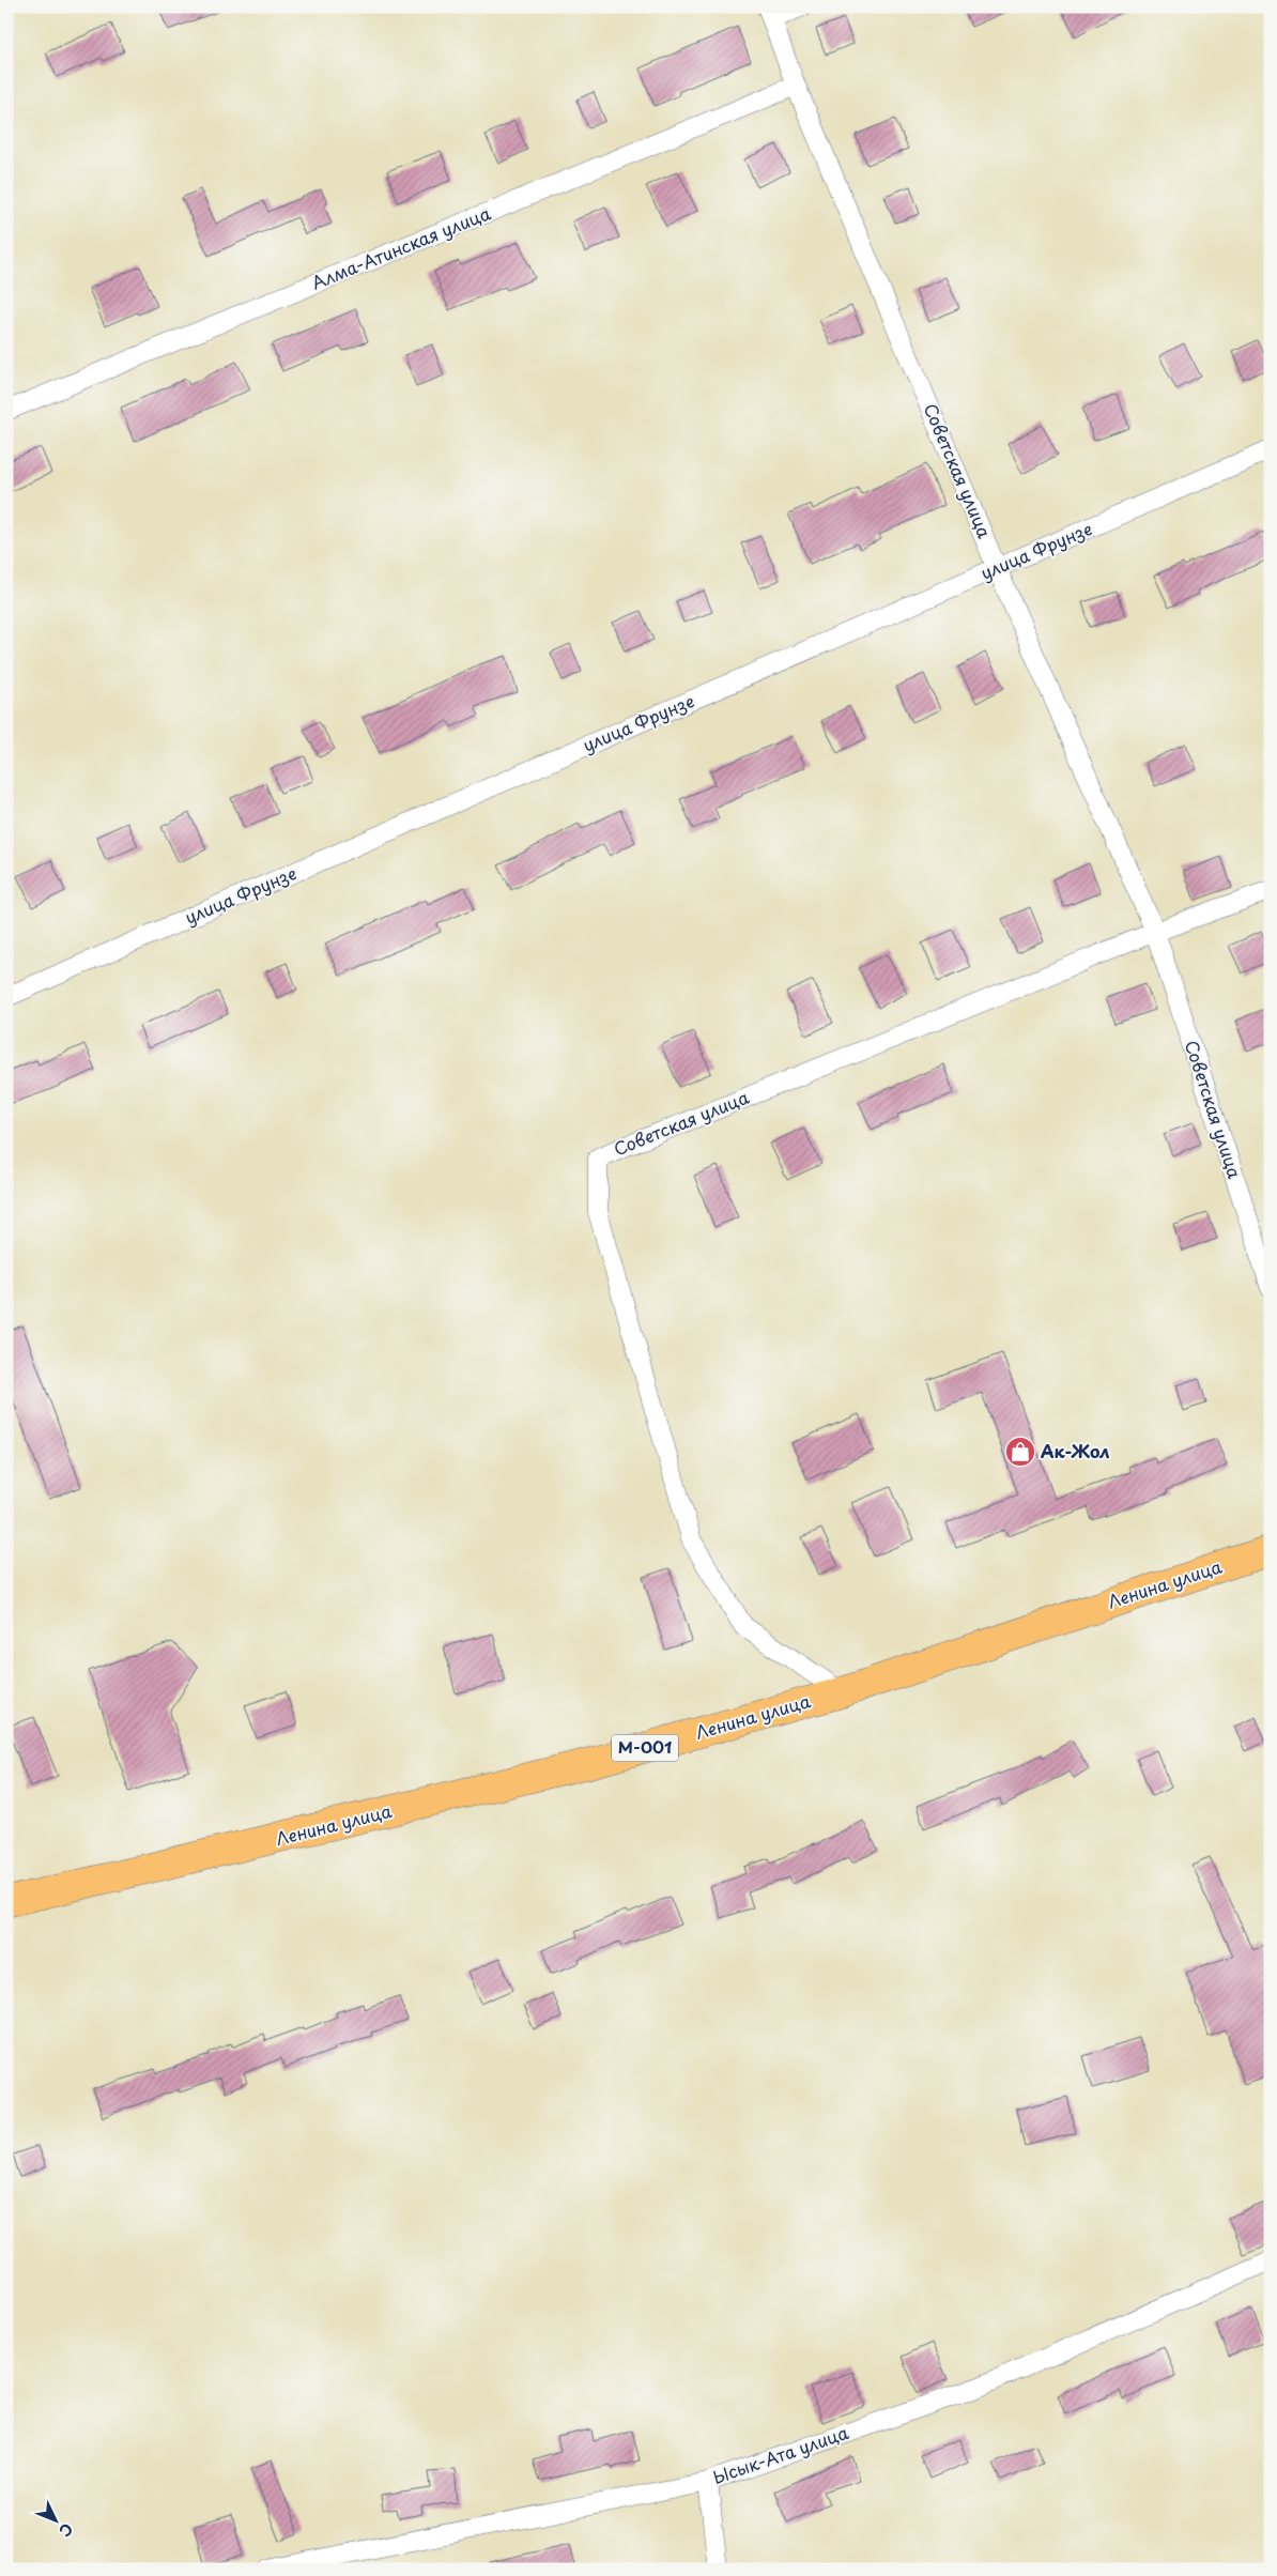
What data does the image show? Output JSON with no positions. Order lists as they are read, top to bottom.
{
  "streets": {
    "main road": ["Ленина улица", "М-001"],
    "street": [
      "Алма-Атинская улица",
      "Советская улица",
      "улица Фрунзе",
      "Ысык-Ата улица"
    ]
  },
  "crossings": [
    ["Алма-Атинская улица", "Советская улица"],
    ["Советская улица", "улица Фрунзе"],
    ["Советская улица", "Ленина улица"]
  ],
  "places": {
    "shop": ["Ак-Жол"]
  },
  "north": "bottom right"
}
